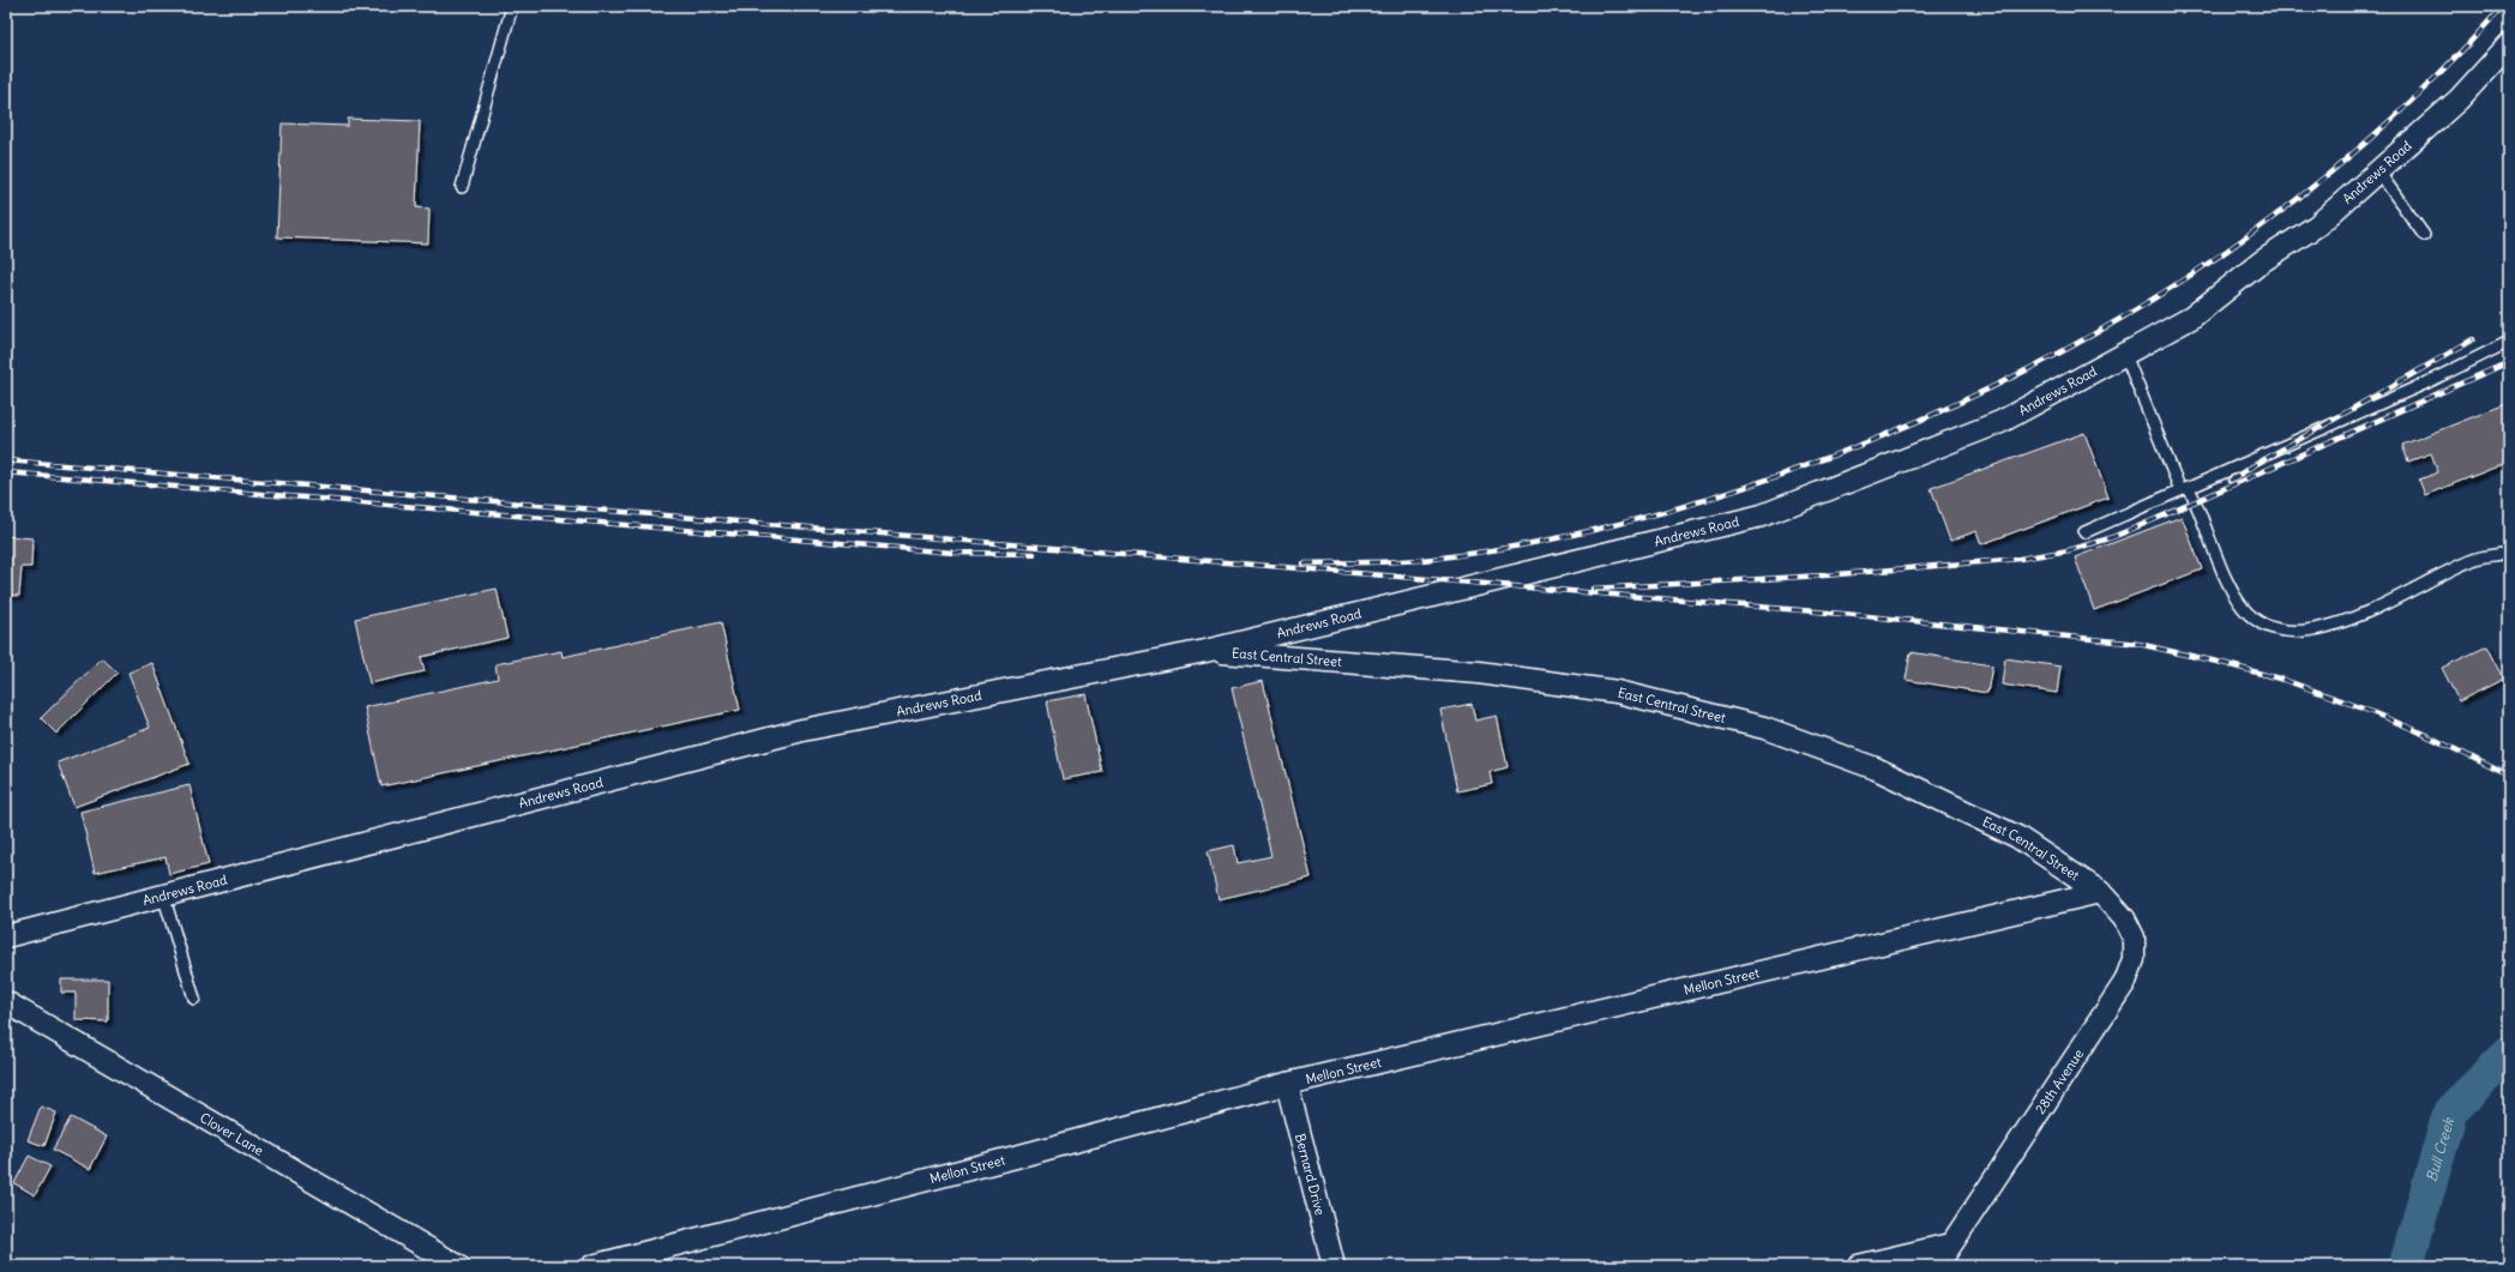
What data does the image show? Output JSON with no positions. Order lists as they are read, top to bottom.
{
  "streets": {
    "street": [
      "Andrews Road",
      "East Central Street",
      "Mellon Street",
      "28th Avenue",
      "Clover Lane",
      "Bernard Drive"
    ]
  },
  "crossings": [
    ["Andrews Road", "East Central Street"],
    ["East Central Street", "Mellon Street"],
    ["East Central Street", "28th Avenue"],
    ["Mellon Street", "28th Avenue"],
    ["Mellon Street", "Bernard Drive"]
  ],
  "water": ["Bull Creek"]
}
